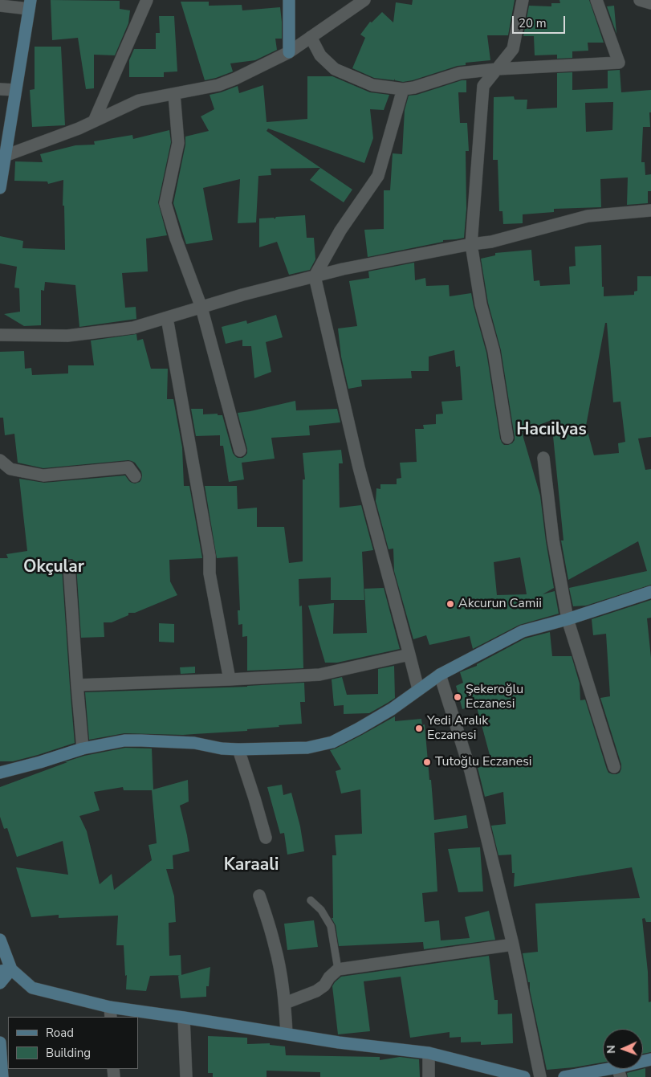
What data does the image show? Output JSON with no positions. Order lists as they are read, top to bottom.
{
  "districts": ["Hacıilyas", "Okçular", "Karaali"],
  "places": [
    "Akcurun Camii",
    "Şekeroğlu Eczanesi",
    "Yedi Aralık Eczanesi",
    "Tutoğlu Eczanesi"
  ],
  "legend": ["Road", "Building"],
  "scale_bar": "20 m",
  "north": "left"
}
